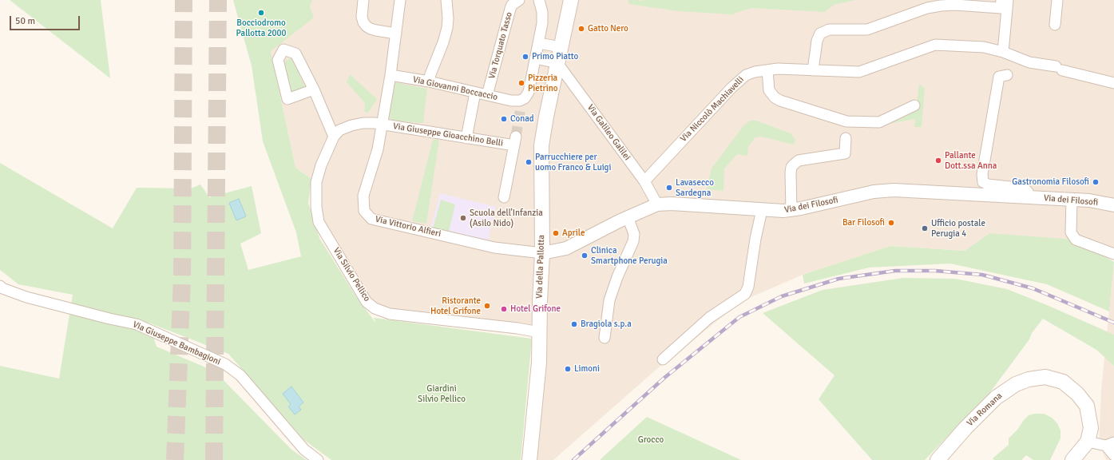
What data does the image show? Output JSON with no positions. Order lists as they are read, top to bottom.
{
  "streets": {
    "main road": ["Via della Pallotta", "Via Romana"],
    "street": [
      "Via Torquato Tasso",
      "Via Giovanni Boccaccio",
      "Via Niccolò Machiavelli",
      "Via Galileo Galilei",
      "Via Giuseppe Gioacchino Belli",
      "Via dei Filosofi",
      "Via Vittorio Alfieri",
      "Via Silvio Pellico",
      "Via Giuseppe Bambagioni"
    ]
  },
  "crossings": [
    ["Via Torquato Tasso", "Via Giovanni Boccaccio"],
    ["Via Niccolò Machiavelli", "Via Galileo Galilei"],
    ["Via Galileo Galilei", "Via dei Filosofi"],
    ["Via Galileo Galilei", "Via della Pallotta"],
    ["Via Giuseppe Gioacchino Belli", "Via Vittorio Alfieri"],
    ["Via Giuseppe Gioacchino Belli", "Via Silvio Pellico"],
    ["Via dei Filosofi", "Via Vittorio Alfieri"],
    ["Via dei Filosofi", "Via della Pallotta"],
    ["Via Vittorio Alfieri", "Via della Pallotta"],
    ["Via della Pallotta", "Via Silvio Pellico"]
  ],
  "parks": ["Giardini Silvio Pellico", "Grocco"],
  "places": [
    "Bocciodromo Pallotta 2000",
    "Gatto Nero",
    "Primo Piatto",
    "Pizzeria Pietrino",
    "Conad",
    "Pallante Dott.ssa Anna",
    "Parrucchiere per uomo Franco & Luigi",
    "Gastronomia Filosofi",
    "Lavasecco Sardegna",
    "Scuola dell'Infanzia (Asilo Nido)",
    "Bar Filosofi",
    "Ufficio postale Perugia 4",
    "Aprile",
    "Clinica Smartphone Perugia",
    "Ristorante Hotel Grifone",
    "Hotel Grifone",
    "Bragiola s.p.a",
    "Limoni"
  ],
  "scale_bar": "50 m"
}
